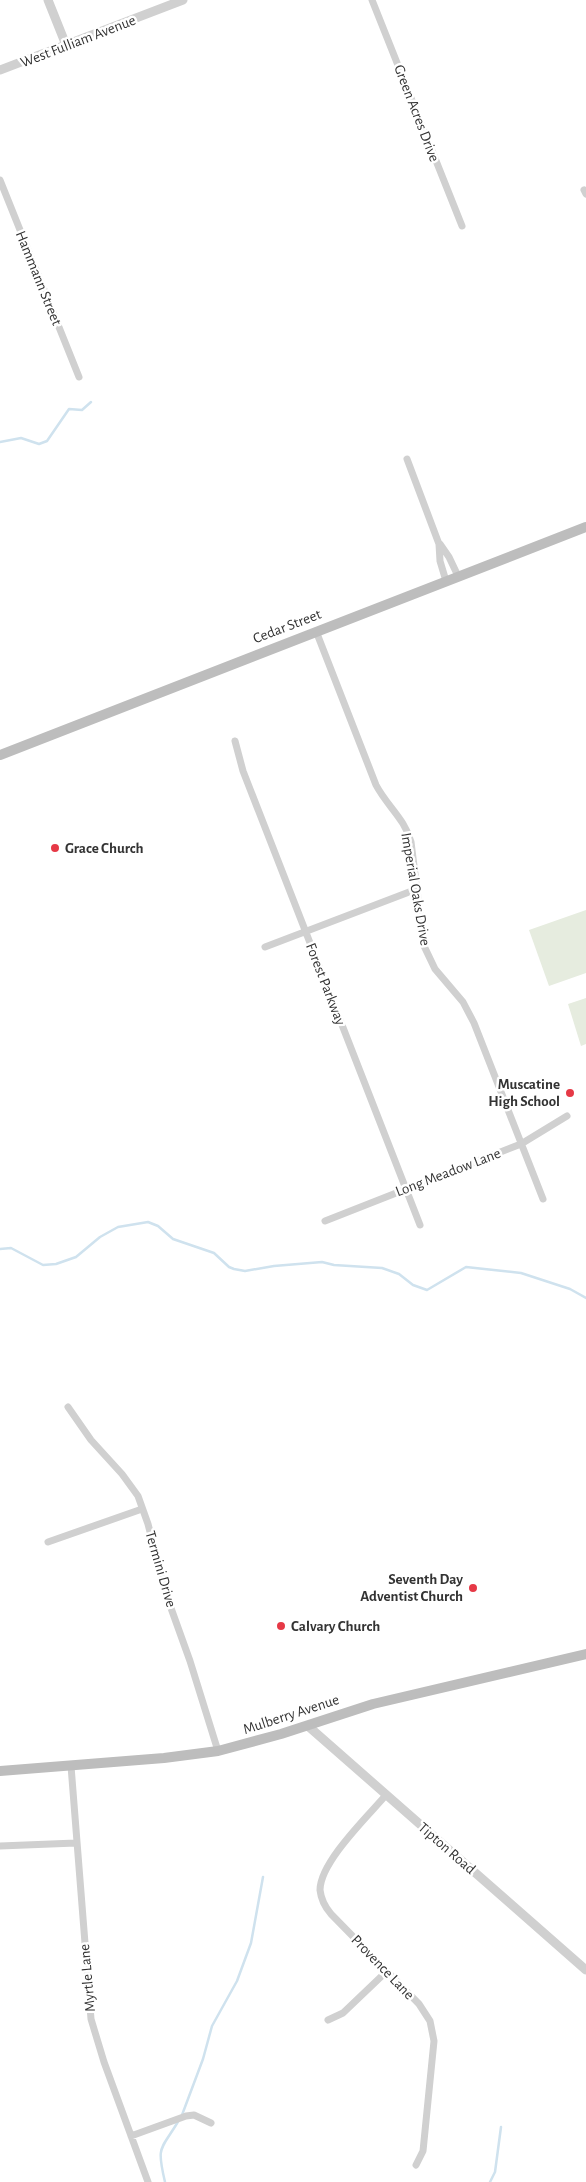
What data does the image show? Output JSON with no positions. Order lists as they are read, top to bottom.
{
  "streets": {
    "main road": ["Cedar Street", "Mulberry Avenue"],
    "street": [
      "West Fulliam Avenue",
      "Green Acres Drive",
      "Hammann Street",
      "Imperial Oaks Drive",
      "Forest Parkway",
      "Long Meadow Lane",
      "Termini Drive",
      "Tipton Road",
      "Provence Lane",
      "Myrtle Lane"
    ]
  },
  "crossings": [
    ["Cedar Street", "Imperial Oaks Drive"],
    ["Imperial Oaks Drive", "Long Meadow Lane"],
    ["Forest Parkway", "Long Meadow Lane"],
    ["Termini Drive", "Mulberry Avenue"],
    ["Mulberry Avenue", "Tipton Road"],
    ["Mulberry Avenue", "Myrtle Lane"],
    ["Tipton Road", "Provence Lane"]
  ],
  "places": [
    "Grace Church",
    "Muscatine High School",
    "Seventh Day Adventist Church",
    "Calvary Church"
  ]
}
